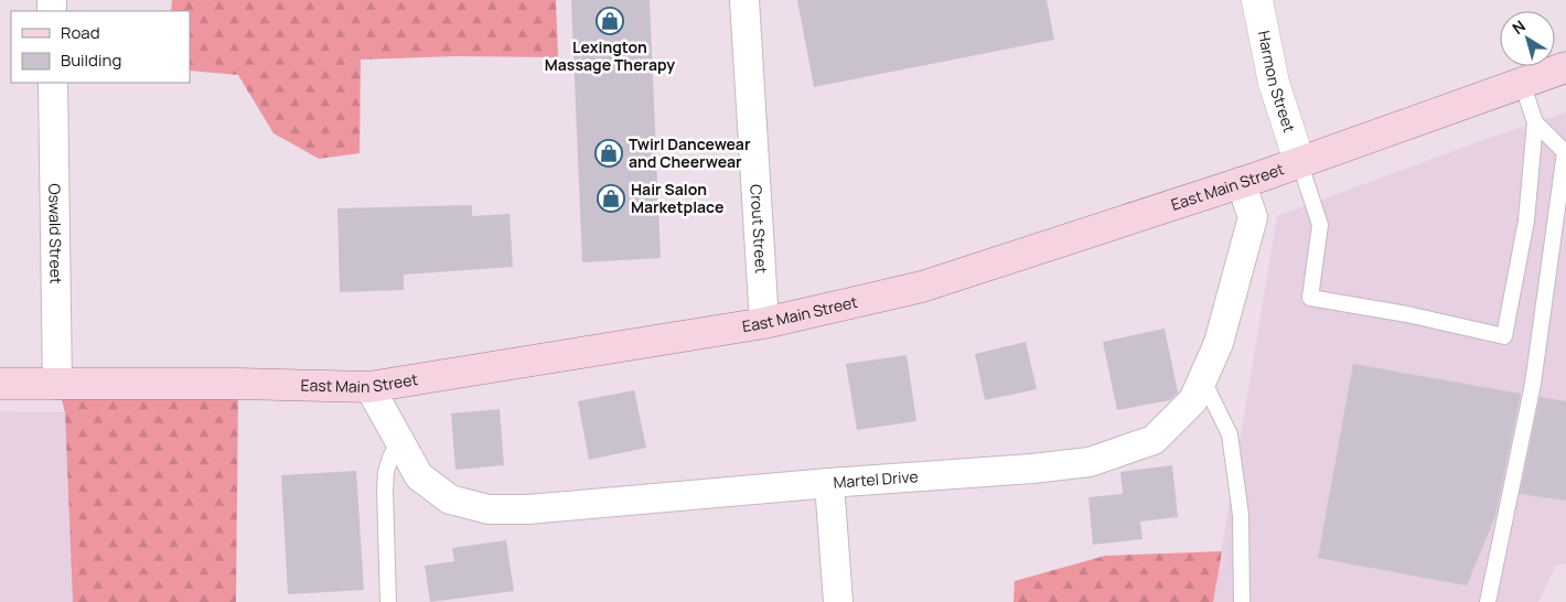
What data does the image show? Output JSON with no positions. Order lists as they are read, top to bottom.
{
  "streets": {
    "main road": ["East Main Street"],
    "street": [
      "Harmon Street",
      "Crout Street",
      "Oswald Street",
      "Martel Drive"
    ]
  },
  "crossings": [
    ["Harmon Street", "East Main Street"],
    ["East Main Street", "Crout Street"],
    ["East Main Street", "Oswald Street"],
    ["East Main Street", "Martel Drive"]
  ],
  "places": {
    "shop": ["Lexington Massage Therapy", "Twirl Dancewear and Cheerwear", "Hair Salon Marketplace"]
  },
  "legend": ["Road", "Building"],
  "north": "top left"
}
